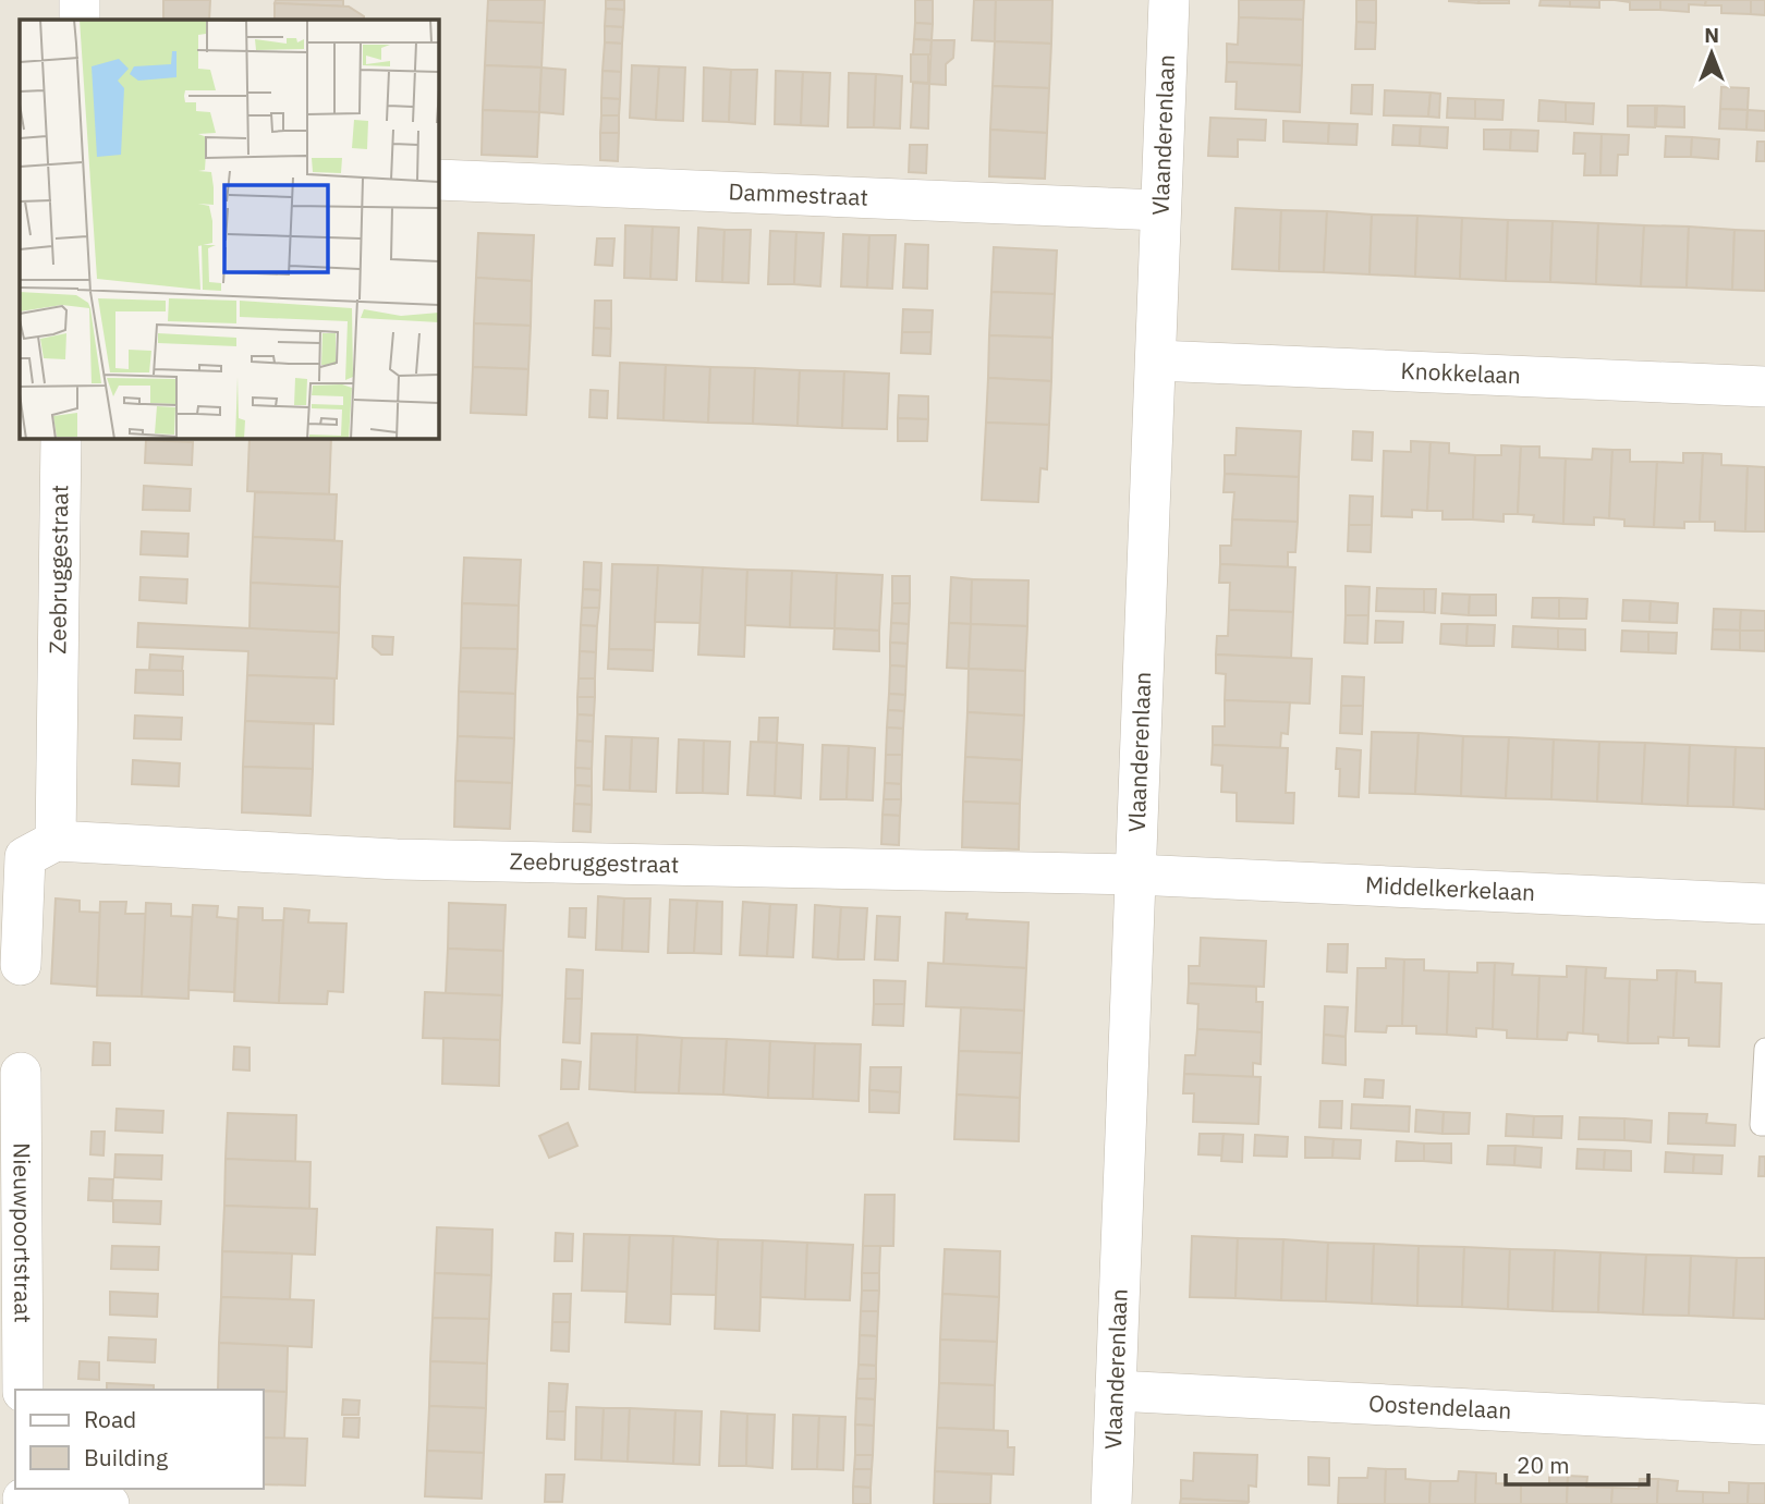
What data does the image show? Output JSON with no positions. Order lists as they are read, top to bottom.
{
  "streets": {
    "street": [
      "Vlaanderenlaan",
      "Dammestraat",
      "Knokkelaan",
      "Zeebruggestraat",
      "Middelkerkelaan",
      "Nieuwpoortstraat",
      "Oostendelaan"
    ]
  },
  "crossings": [
    ["Vlaanderenlaan", "Dammestraat"],
    ["Vlaanderenlaan", "Knokkelaan"],
    ["Vlaanderenlaan", "Zeebruggestraat"],
    ["Vlaanderenlaan", "Middelkerkelaan"],
    ["Vlaanderenlaan", "Oostendelaan"],
    ["Zeebruggestraat", "Middelkerkelaan"]
  ],
  "legend": ["Road", "Building"],
  "scale_bar": "20 m",
  "north": "top"
}
